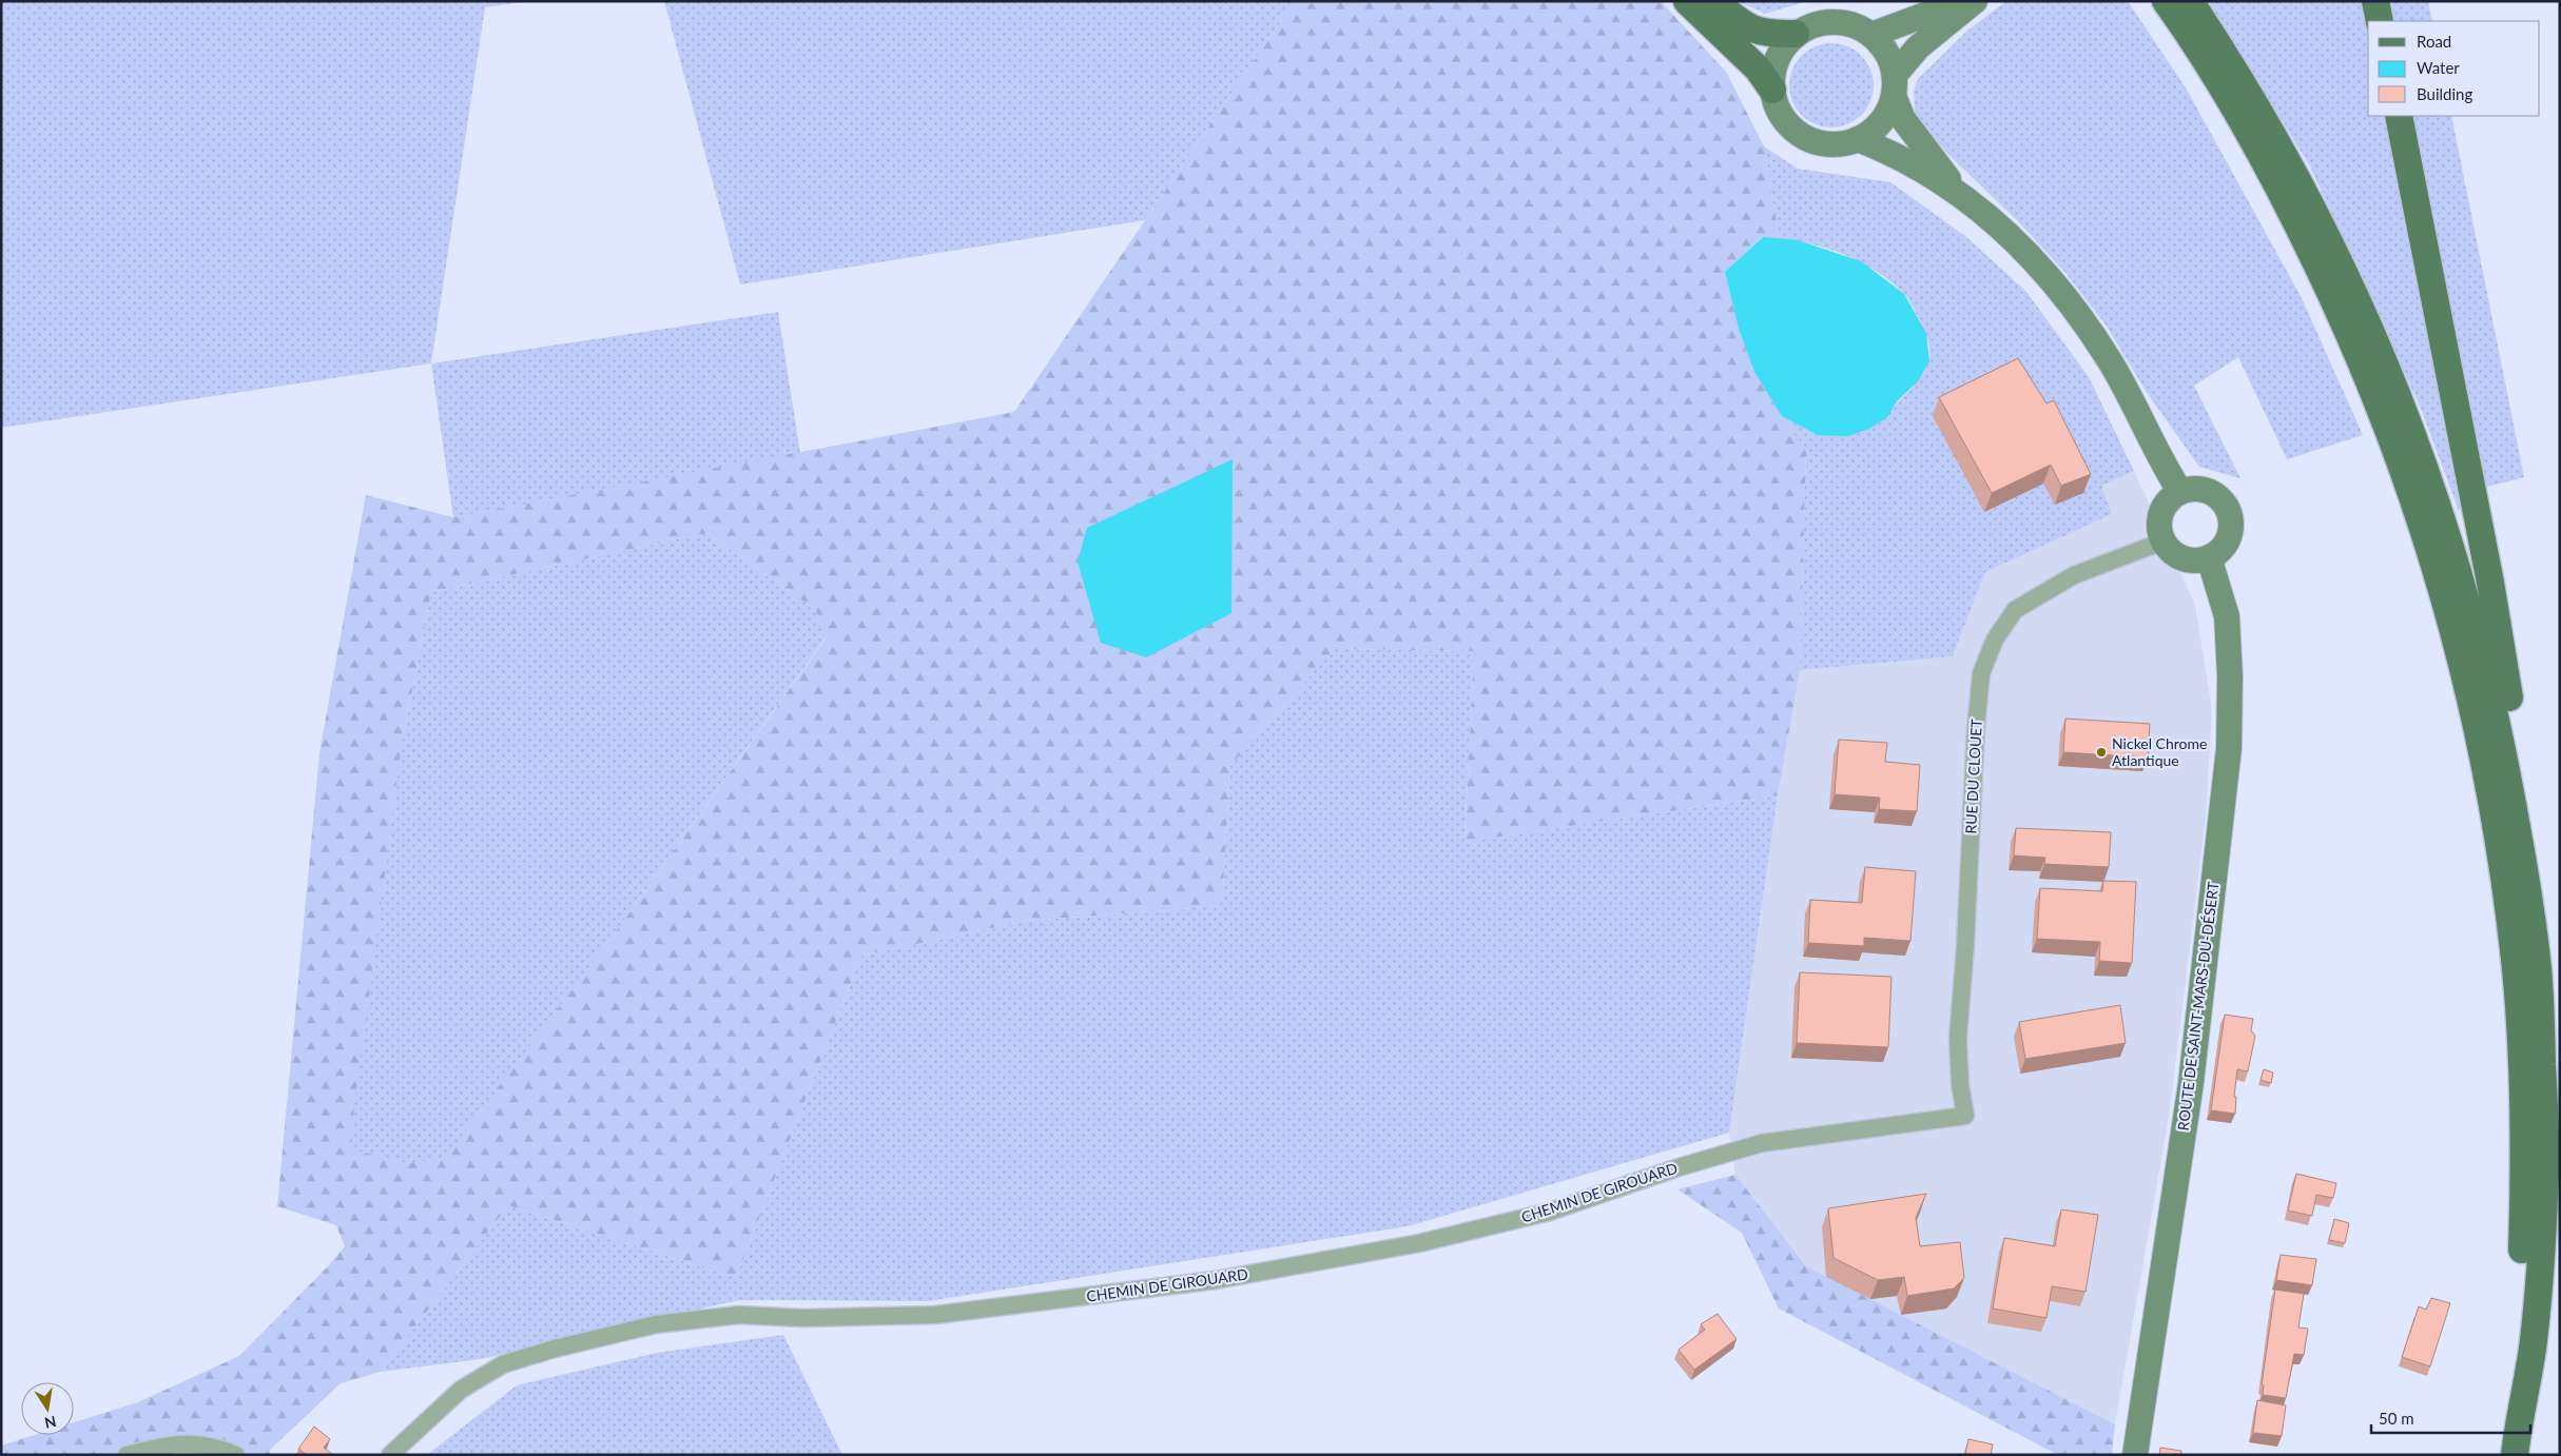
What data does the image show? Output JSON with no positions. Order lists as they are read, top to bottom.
{
  "streets": {
    "main road": ["ROUTE DE SAINT-MARS-DU-DÉSERT"],
    "street": ["RUE DU CLOUET", "CHEMIN DE GIROUARD"]
  },
  "crossings": [
    ["RUE DU CLOUET", "ROUTE DE SAINT-MARS-DU-DÉSERT"],
    ["RUE DU CLOUET", "CHEMIN DE GIROUARD"]
  ],
  "places": ["Nickel Chrome Atlantique"],
  "legend": ["Road", "Water", "Building"],
  "scale_bar": "50 m",
  "north": "bottom"
}
